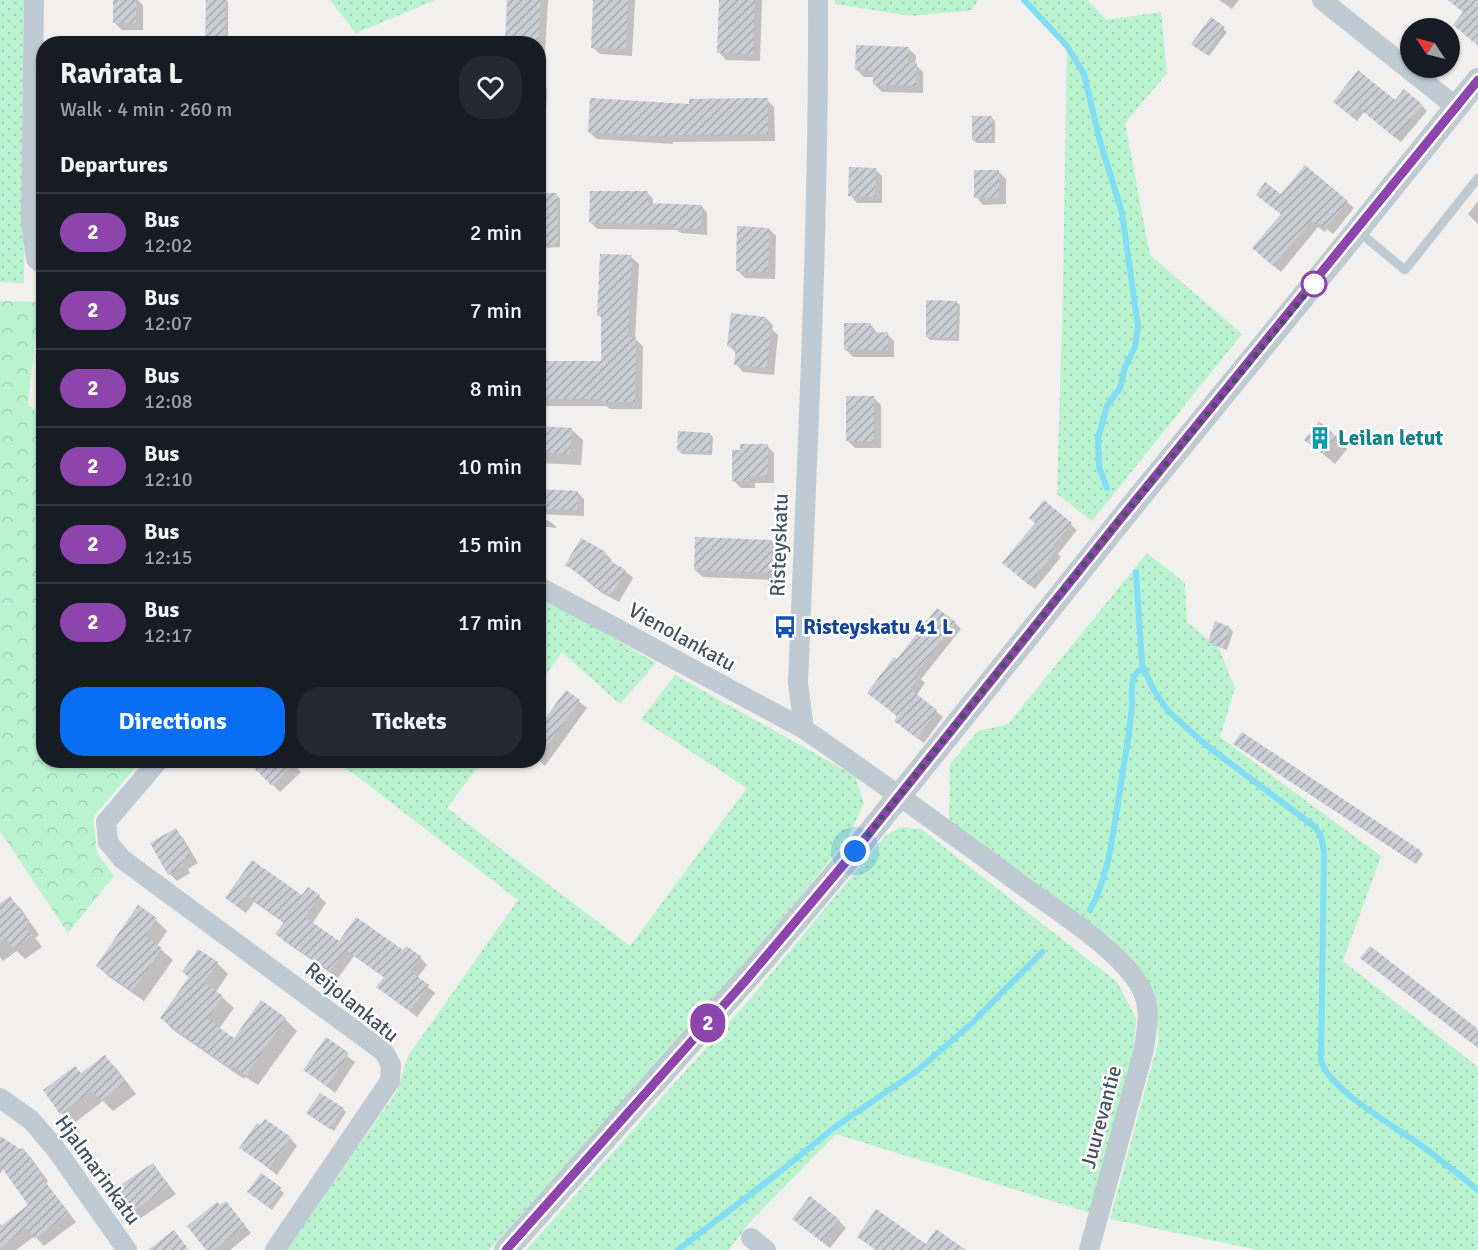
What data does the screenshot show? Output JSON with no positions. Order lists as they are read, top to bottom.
{
  "streets": {
    "street": [
      "Risteyskatu",
      "Vienolankatu",
      "Reijolankatu",
      "Juurevantie",
      "Hjalmarinkatu"
    ]
  },
  "crossings": [
    ["Risteyskatu", "Vienolankatu"]
  ],
  "places": {
    "building": ["Leilan letut"],
    "bus stop": ["Risteyskatu 41 L"]
  },
  "lines": ["bus line 2"],
  "north": "top left",
  "page": {
    "on_map": "2",
    "heading": [
      ["Ravirata L", "Walk · 4 min · 260 m"],
      "Departures"
    ],
    "list": [
      {
        "mark": "2",
        "name": "Bus",
        "note": "12:02",
        "value": "2 min"
      },
      {
        "mark": "2",
        "name": "Bus",
        "note": "12:07",
        "value": "7 min"
      },
      {
        "mark": "2",
        "name": "Bus",
        "note": "12:08",
        "value": "8 min"
      },
      {
        "mark": "2",
        "name": "Bus",
        "note": "12:10",
        "value": "10 min"
      },
      {
        "mark": "2",
        "name": "Bus",
        "note": "12:15",
        "value": "15 min"
      },
      {
        "mark": "2",
        "name": "Bus",
        "note": "12:17",
        "value": "17 min"
      }
    ],
    "buttons": ["Directions", "Tickets"]
  }
}
